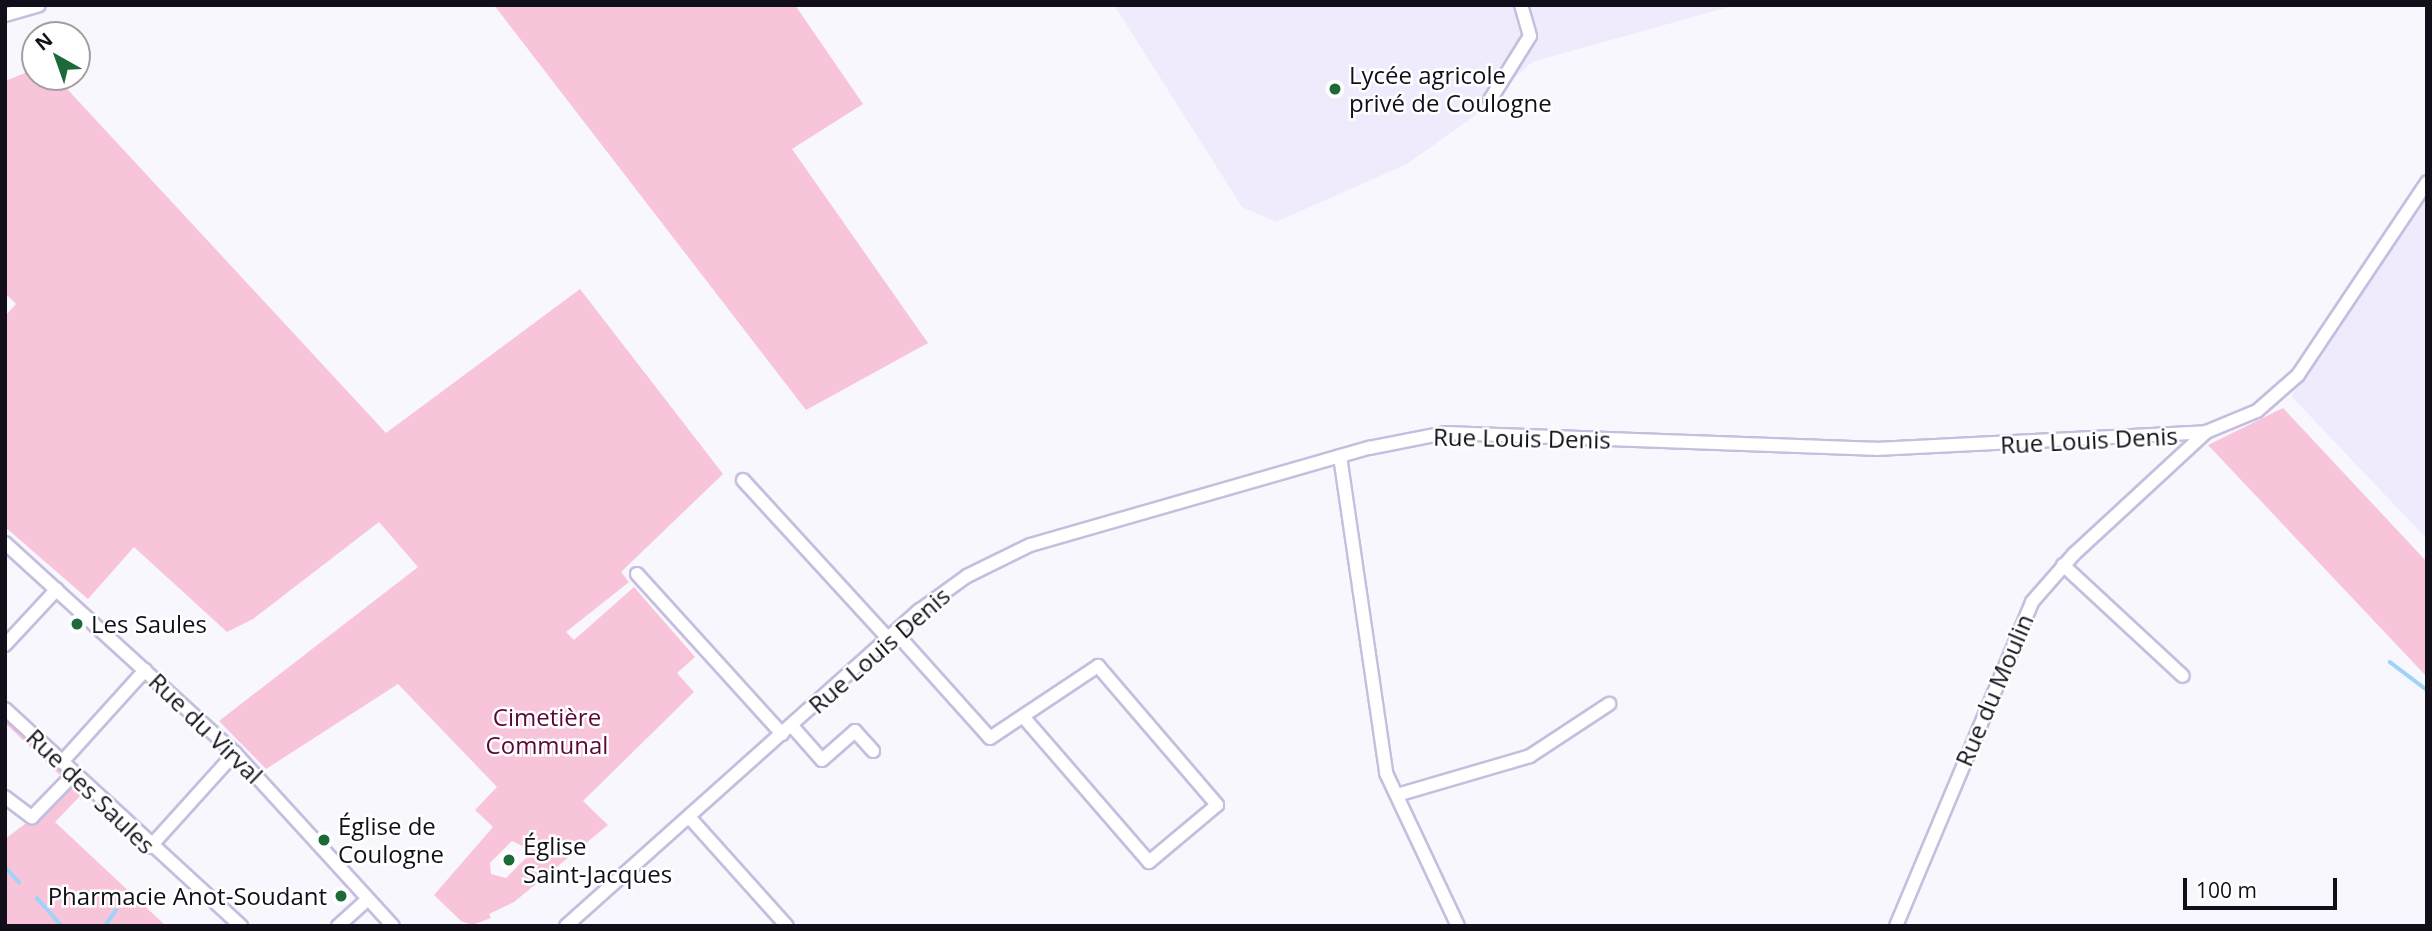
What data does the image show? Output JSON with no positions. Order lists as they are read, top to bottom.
{
  "streets": {
    "street": [
      "Rue Louis Denis",
      "Rue du Moulin",
      "Rue du Virval",
      "Rue des Saules"
    ]
  },
  "crossings": [
    ["Rue Louis Denis", "Rue du Moulin"]
  ],
  "parks": ["Cimetière Communal"],
  "places": [
    "Lycée agricole privé de Coulogne",
    "Les Saules",
    "Église de Coulogne",
    "Église Saint-Jacques",
    "Pharmacie Anot-Soudant"
  ],
  "scale_bar": "100 m",
  "north": "top left"
}
